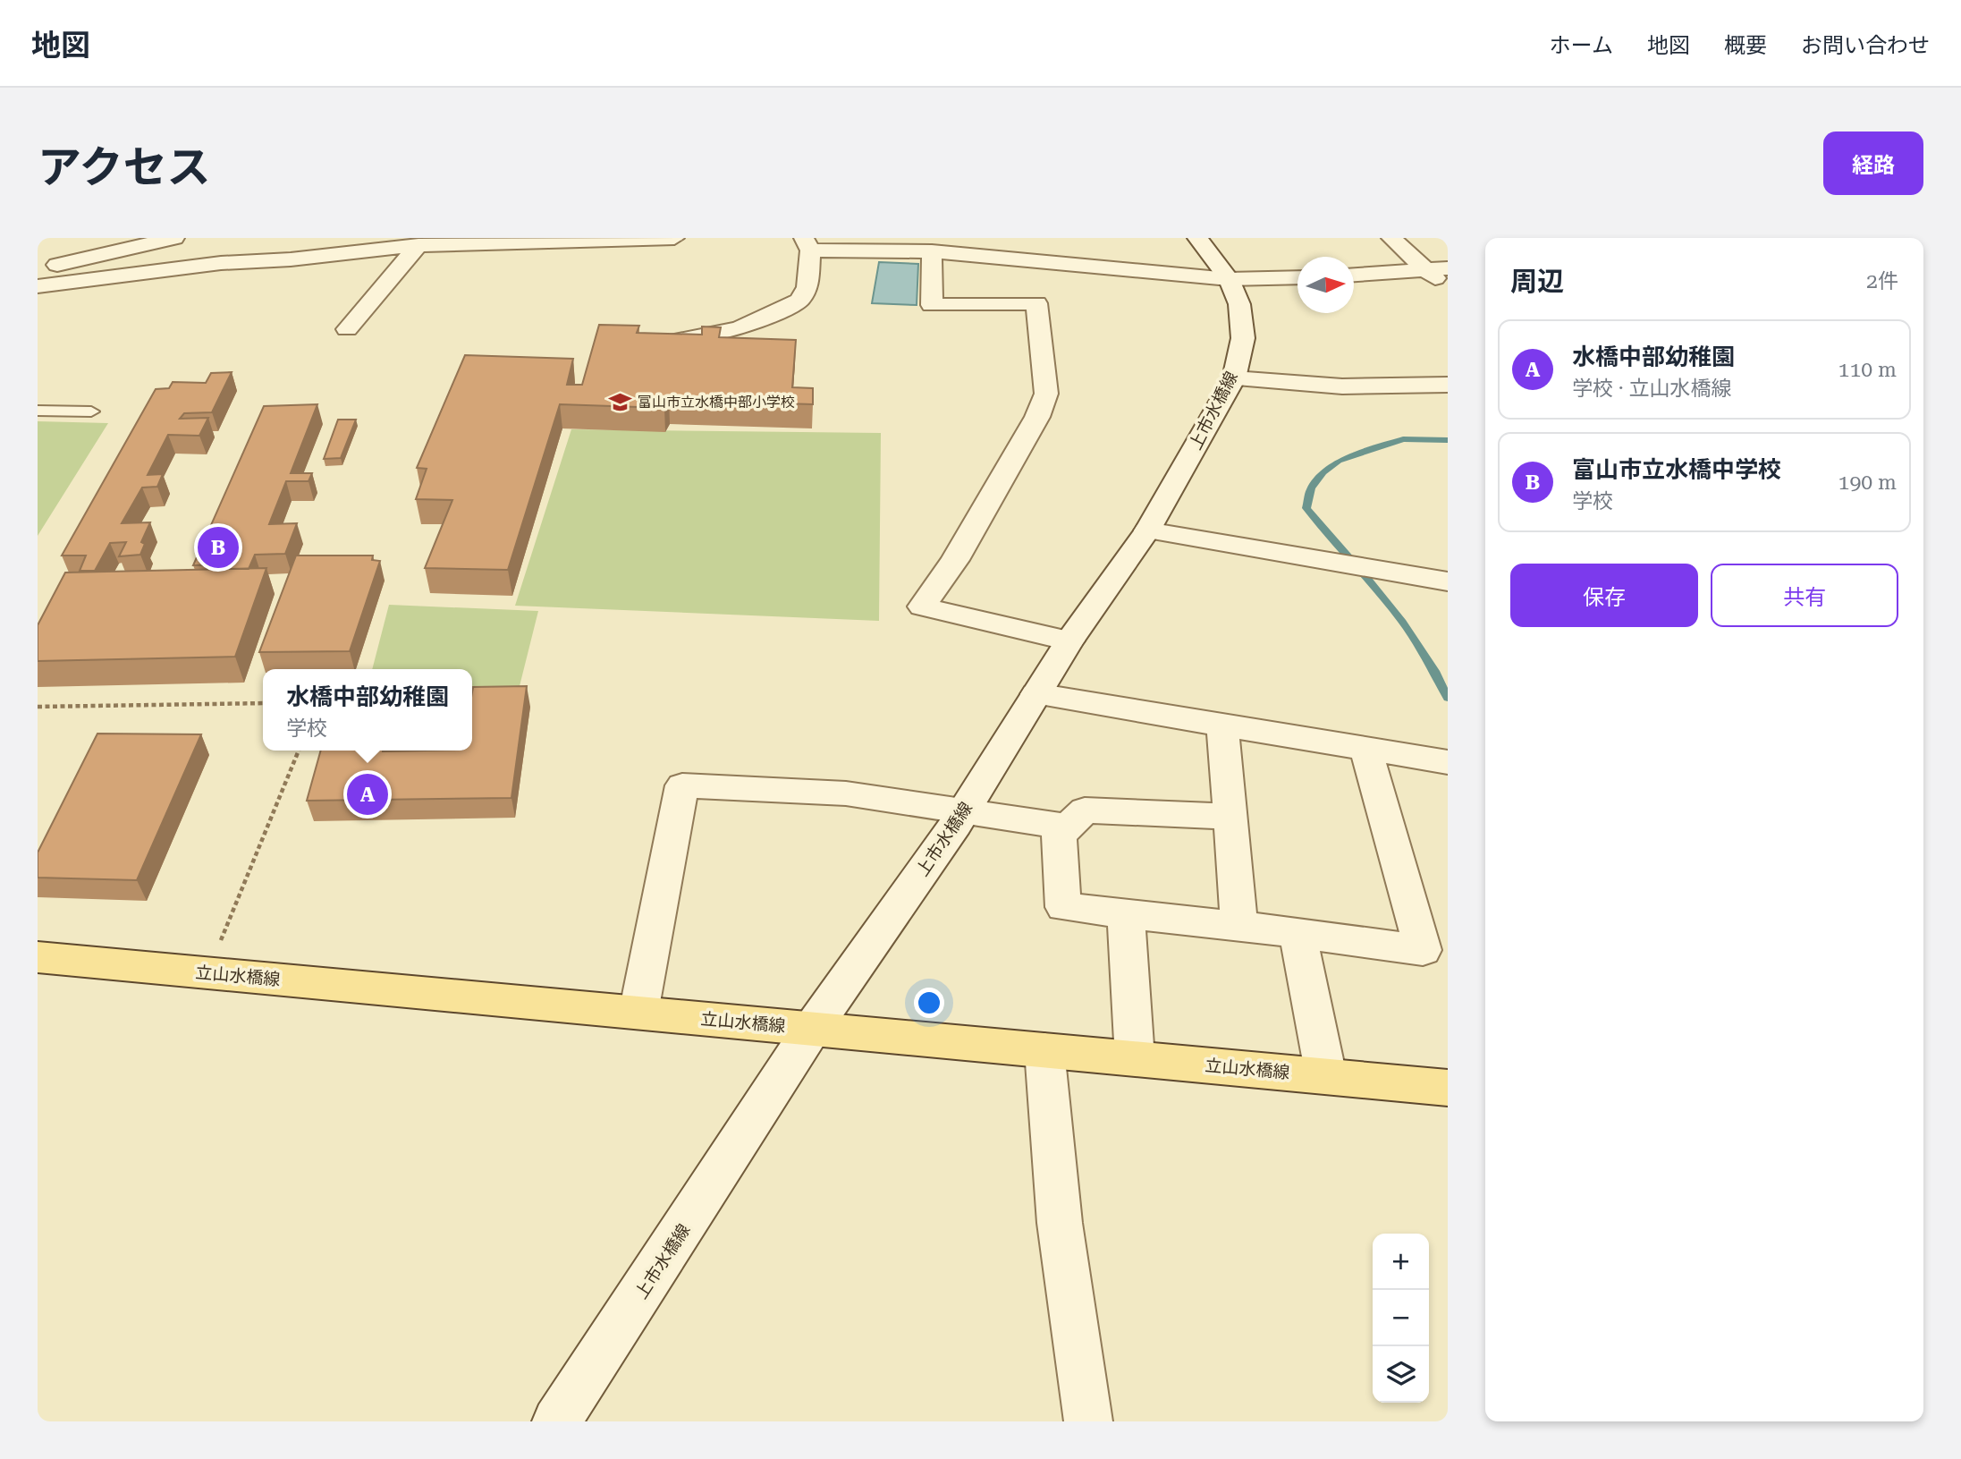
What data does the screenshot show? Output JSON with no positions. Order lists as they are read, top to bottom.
{
  "streets": {
    "main road": ["立山水橋線"],
    "street": ["上市水橋線"]
  },
  "crossings": [
    ["上市水橋線", "立山水橋線"]
  ],
  "places": {
    "school or university": ["富山市立水橋中部小学校"]
  },
  "north": "right",
  "page": {
    "header": "地図",
    "nav": [
      "ホーム",
      "地図",
      "概要",
      "お問い合わせ"
    ],
    "title": "アクセス",
    "buttons": [
      "経路",
      ["保存", "共有"]
    ],
    "heading": ["周辺", "2件"],
    "list": [
      {
        "mark": "A",
        "name": "水橋中部幼稚園",
        "note": "学校 · 立山水橋線",
        "value": "110 m"
      },
      {
        "mark": "B",
        "name": "富山市立水橋中学校",
        "note": "学校",
        "value": "190 m"
      }
    ],
    "pins": ["B", "A"],
    "popup": ["水橋中部幼稚園", "学校"],
    "map_buttons": ["+", "−"]
  }
}
